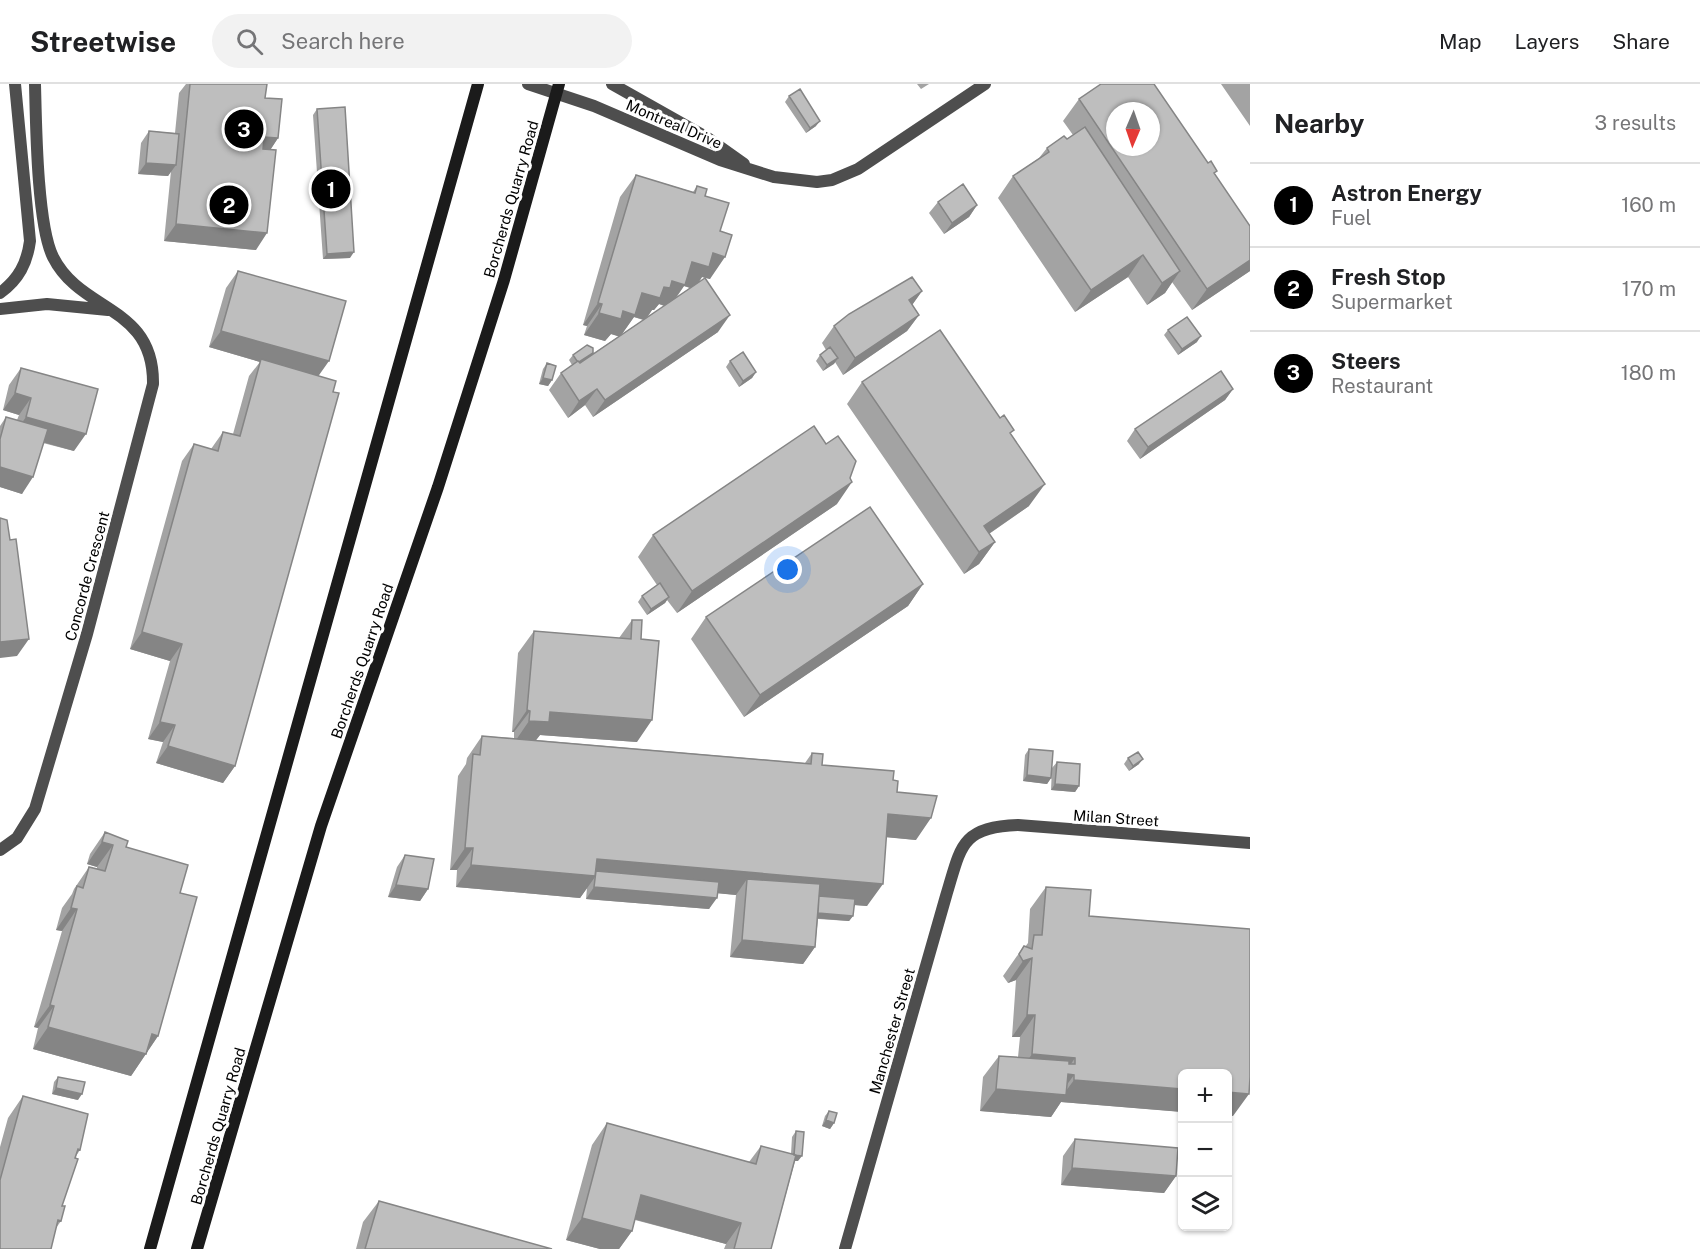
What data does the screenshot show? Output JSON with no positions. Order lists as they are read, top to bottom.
{
  "streets": {
    "main road": ["Borcherds Quarry Road"],
    "street": [
      "Montreal Drive",
      "Concorde Crescent",
      "Milan Street",
      "Manchester Street"
    ]
  },
  "crossings": [
    ["Montreal Drive", "Borcherds Quarry Road"],
    ["Milan Street", "Manchester Street"]
  ],
  "north": "bottom",
  "page": {
    "header": "Streetwise",
    "search": "Search here",
    "nav": ["Map", "Layers", "Share"],
    "heading": ["Nearby", "3 results"],
    "pins": ["3", "1", "2"],
    "list": [
      {
        "mark": "1",
        "name": "Astron Energy",
        "note": "Fuel",
        "value": "160 m"
      },
      {
        "mark": "2",
        "name": "Fresh Stop",
        "note": "Supermarket",
        "value": "170 m"
      },
      {
        "mark": "3",
        "name": "Steers",
        "note": "Restaurant",
        "value": "180 m"
      }
    ],
    "map_buttons": ["+", "−"]
  }
}
